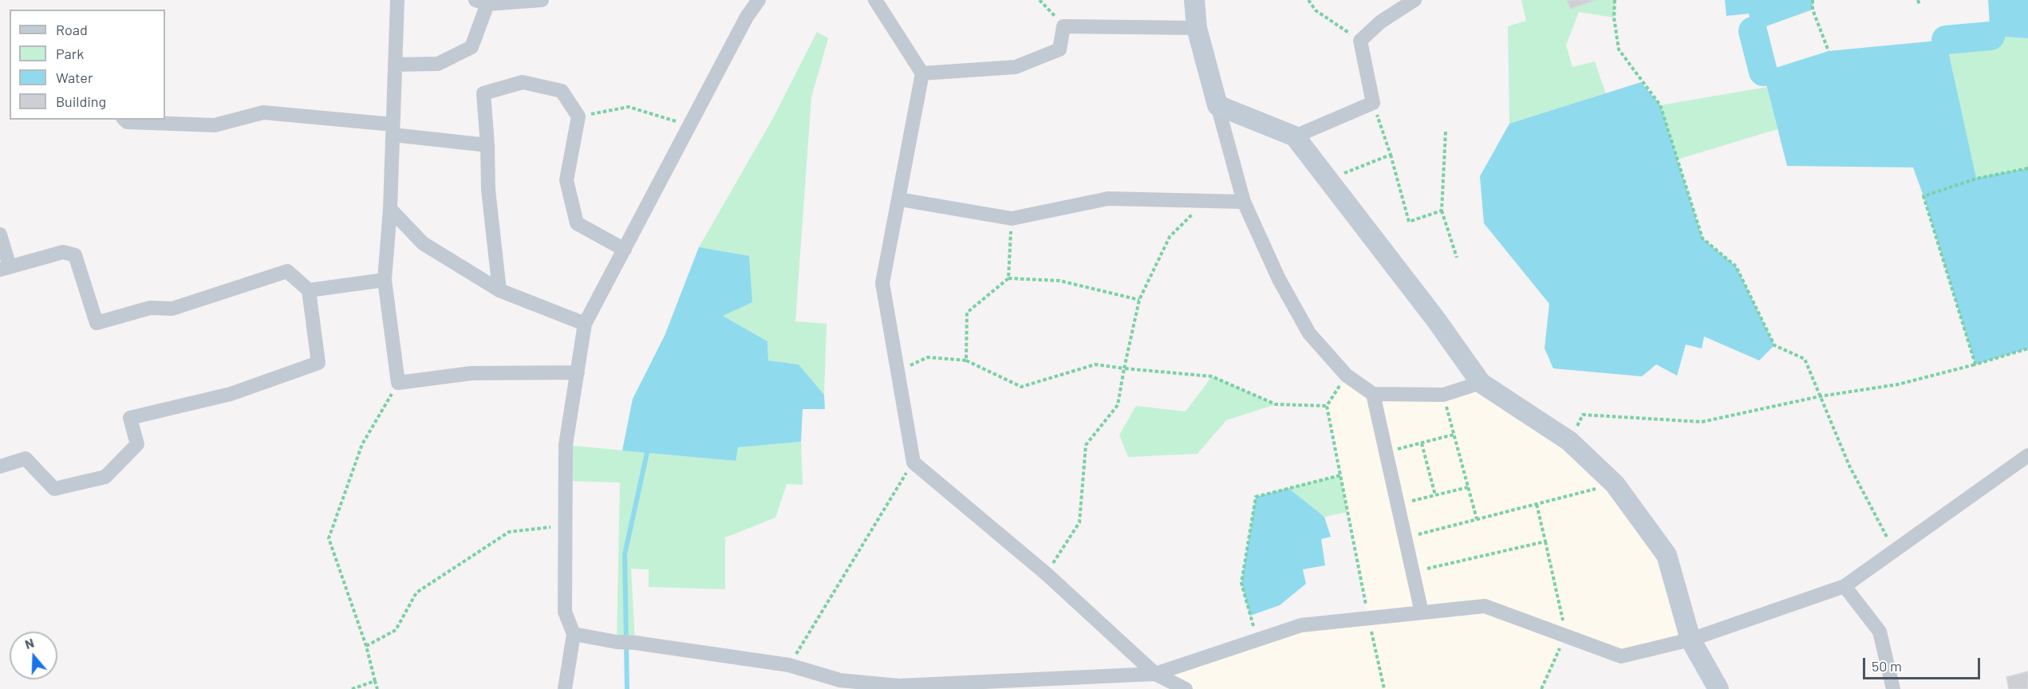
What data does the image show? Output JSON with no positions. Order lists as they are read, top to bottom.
{
  "legend": [
    "Road",
    "Park",
    "Water",
    "Building"
  ],
  "scale_bar": "50 m",
  "north": "top"
}
